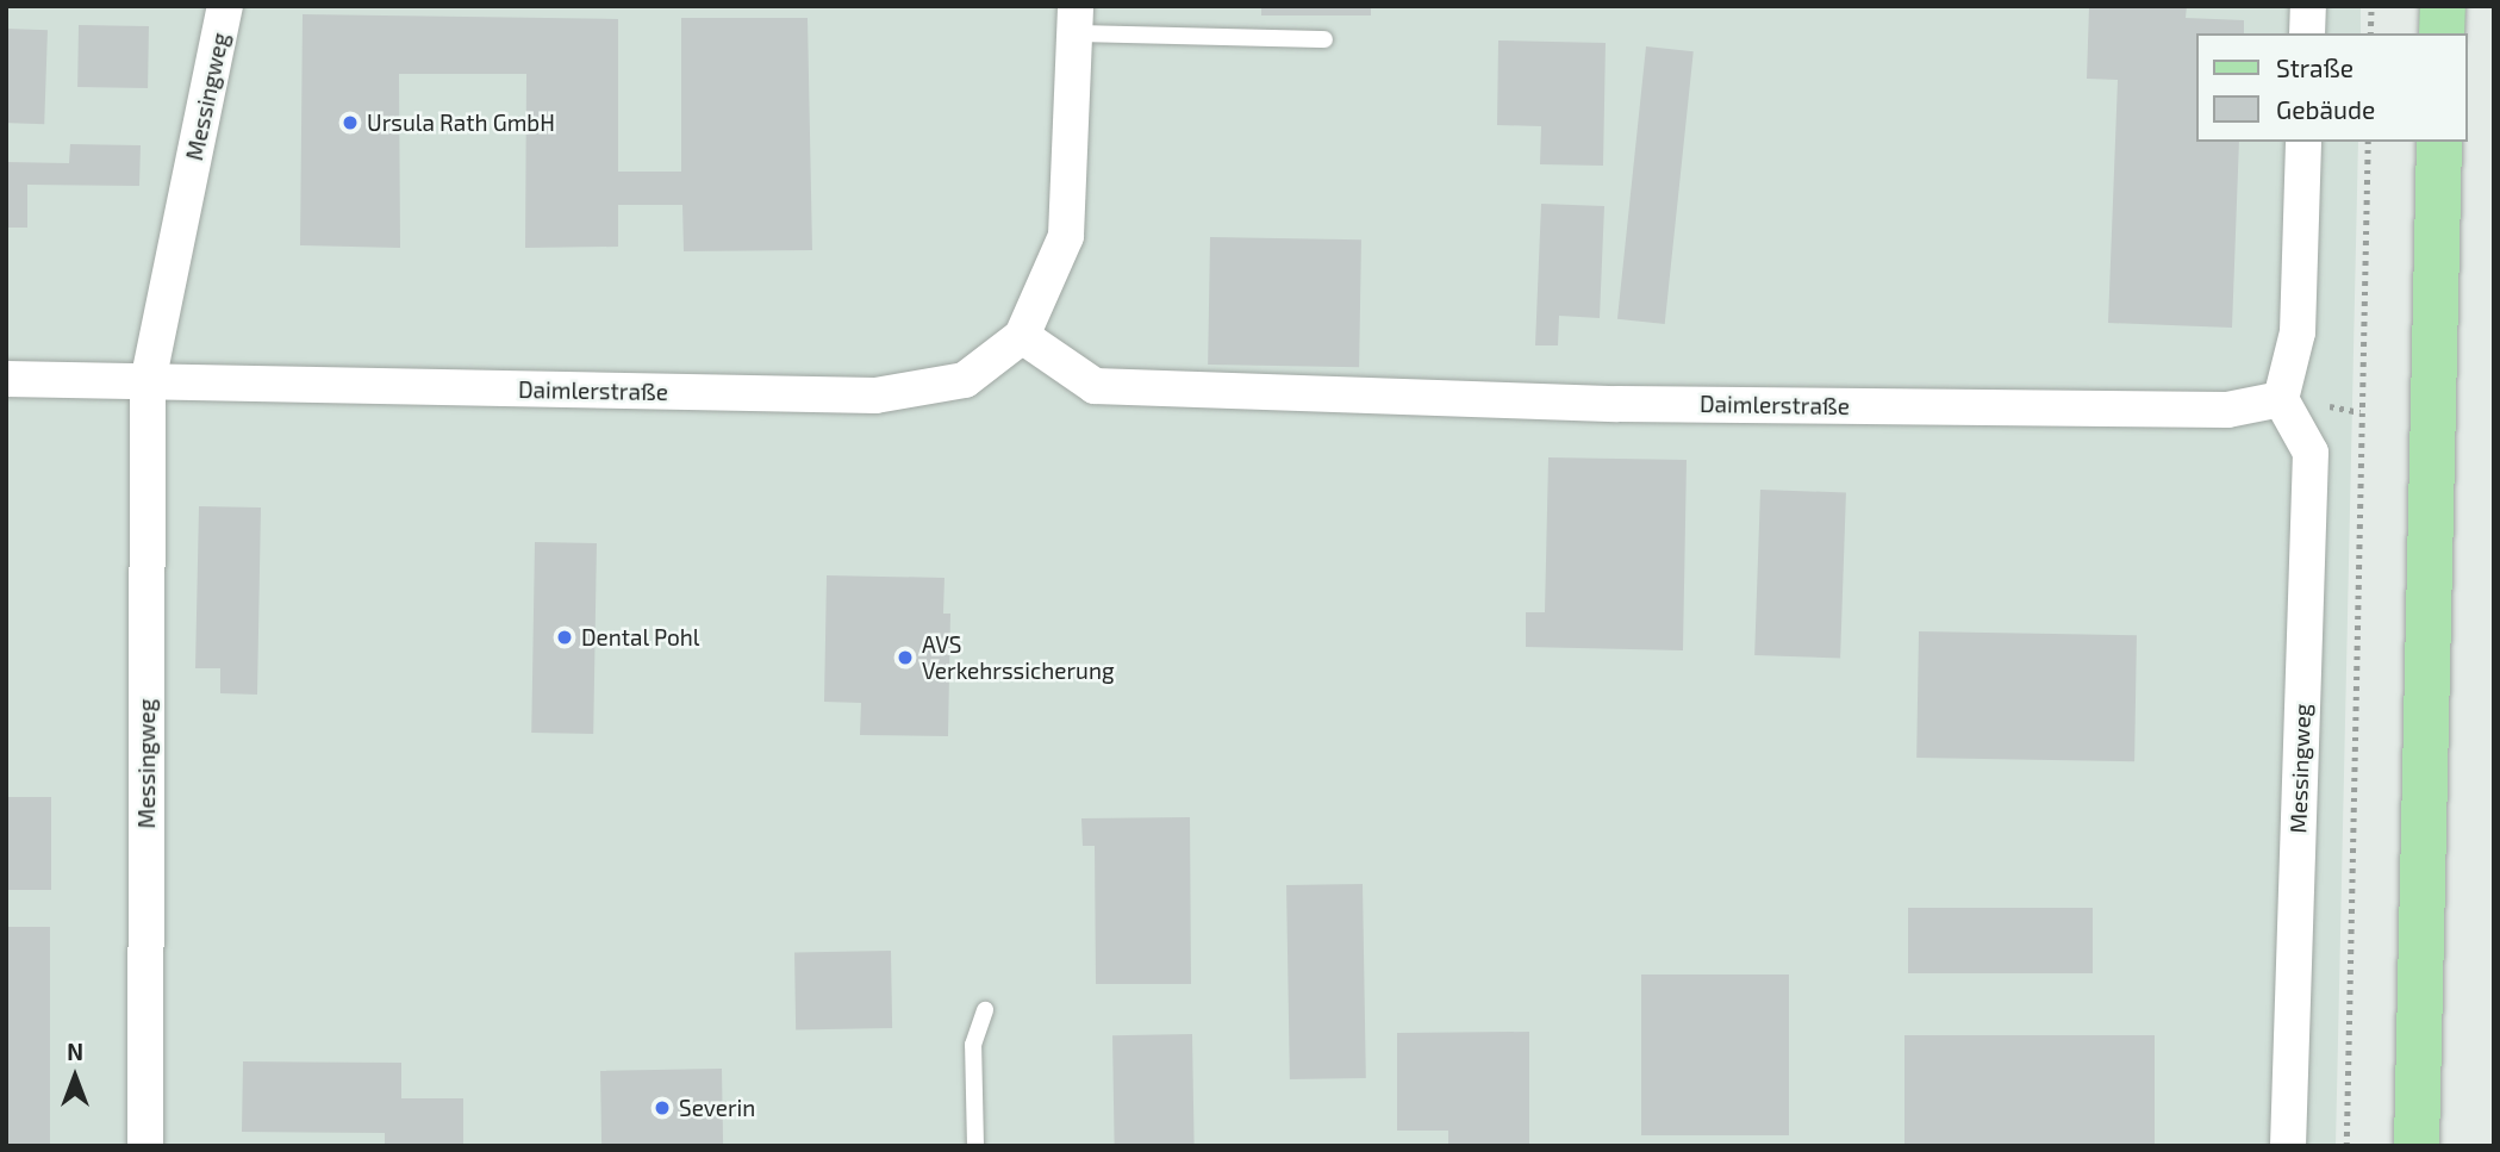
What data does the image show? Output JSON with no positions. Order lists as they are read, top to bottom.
{
  "streets": {
    "street": ["Messingweg", "Daimlerstraße"]
  },
  "crossings": [
    ["Messingweg", "Daimlerstraße"]
  ],
  "places": [
    "Ursula Rath GmbH",
    "Dental Pohl",
    "AVS Verkehrssicherung",
    "Severin"
  ],
  "legend": ["Straße", "Gebäude"],
  "north": "top"
}
